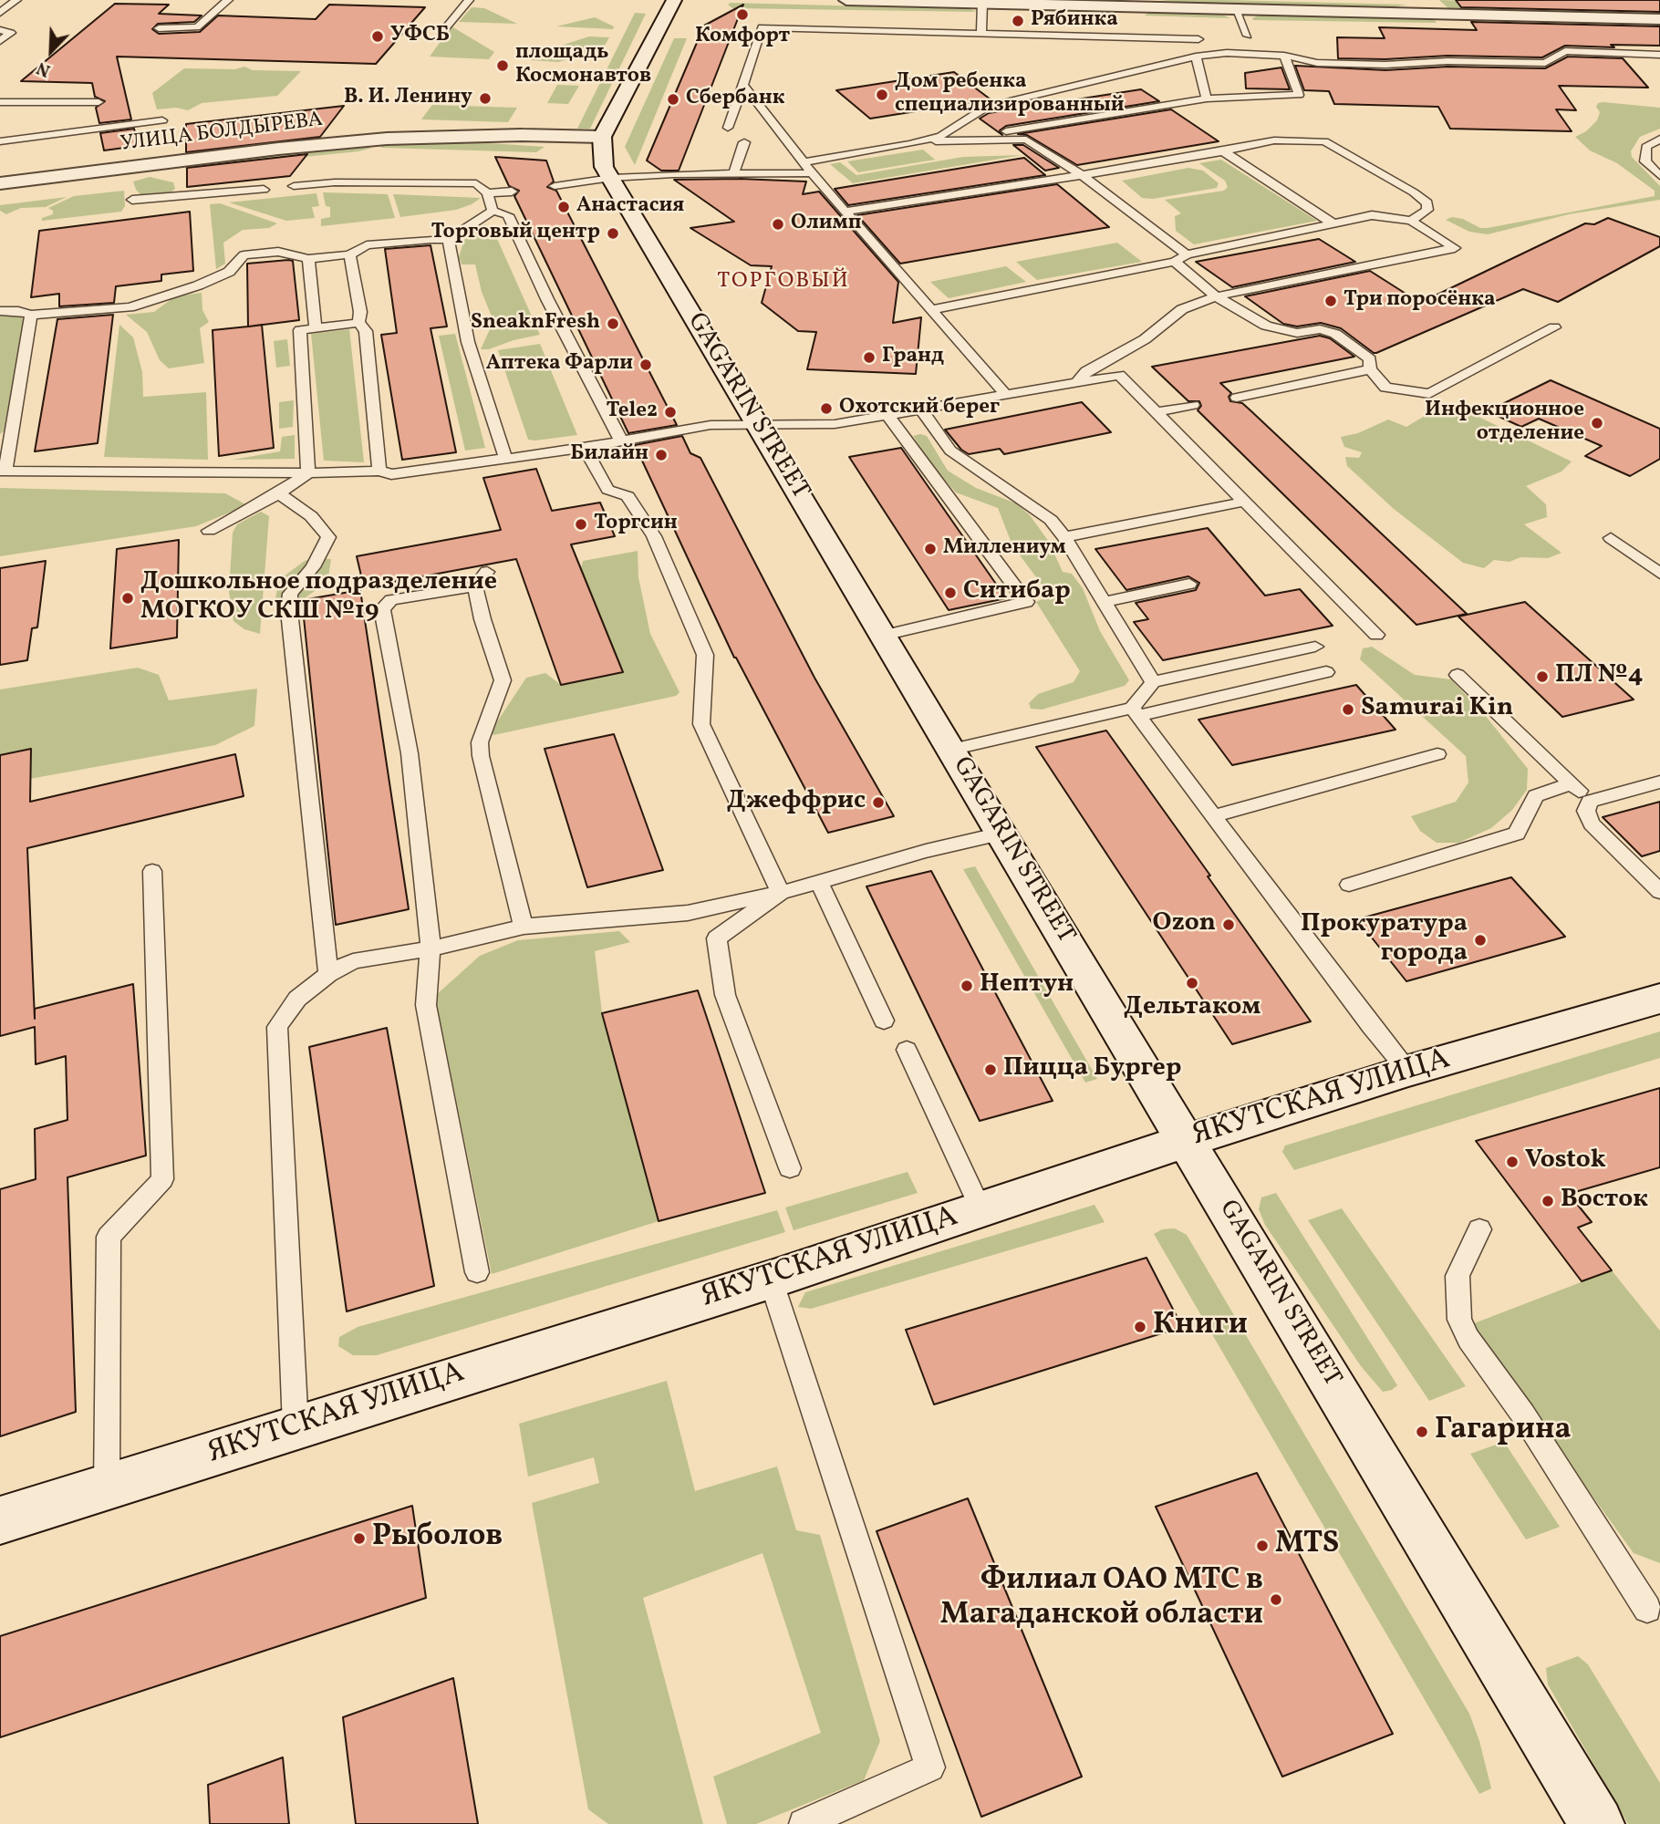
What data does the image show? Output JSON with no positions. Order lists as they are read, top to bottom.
{
  "streets": {
    "street": ["УЛИЦА БОЛДЫРЕВА", "GAGARIN STREET", "ЯКУТСКАЯ УЛИЦА"]
  },
  "crossings": [
    ["УЛИЦА БОЛДЫРЕВА", "GAGARIN STREET"],
    ["GAGARIN STREET", "ЯКУТСКАЯ УЛИЦА"]
  ],
  "districts": ["ТОРГОВЫЙ"],
  "places": [
    "Комфорт",
    "Рябинка",
    "УФСБ",
    "площадь Космонавтов",
    "Дом ребенка специализированный",
    "В. И. Ленину",
    "Сбербанк",
    "Анастасия",
    "Олимп",
    "Торговый центр",
    "Три поросёнка",
    "SneaknFresh",
    "Гранд",
    "Аптека Фарли",
    "Охотский берег",
    "Tele2",
    "Инфекционное отделение",
    "Билайн",
    "Торгсин",
    "Миллениум",
    "Ситибар",
    "Дошкольное подразделение МОГКОУ СКШ №19",
    "ПЛ №4",
    "Samurai Kin",
    "Джеффрис",
    "Ozon",
    "Прокуратура города",
    "Дельтаком",
    "Нептун",
    "Пицца Бургер",
    "Vostok",
    "Восток",
    "Книги",
    "Гагарина",
    "Рыболов",
    "MTS",
    "Филиал ОАО МТС в Магаданской области"
  ],
  "north": "bottom left"
}
